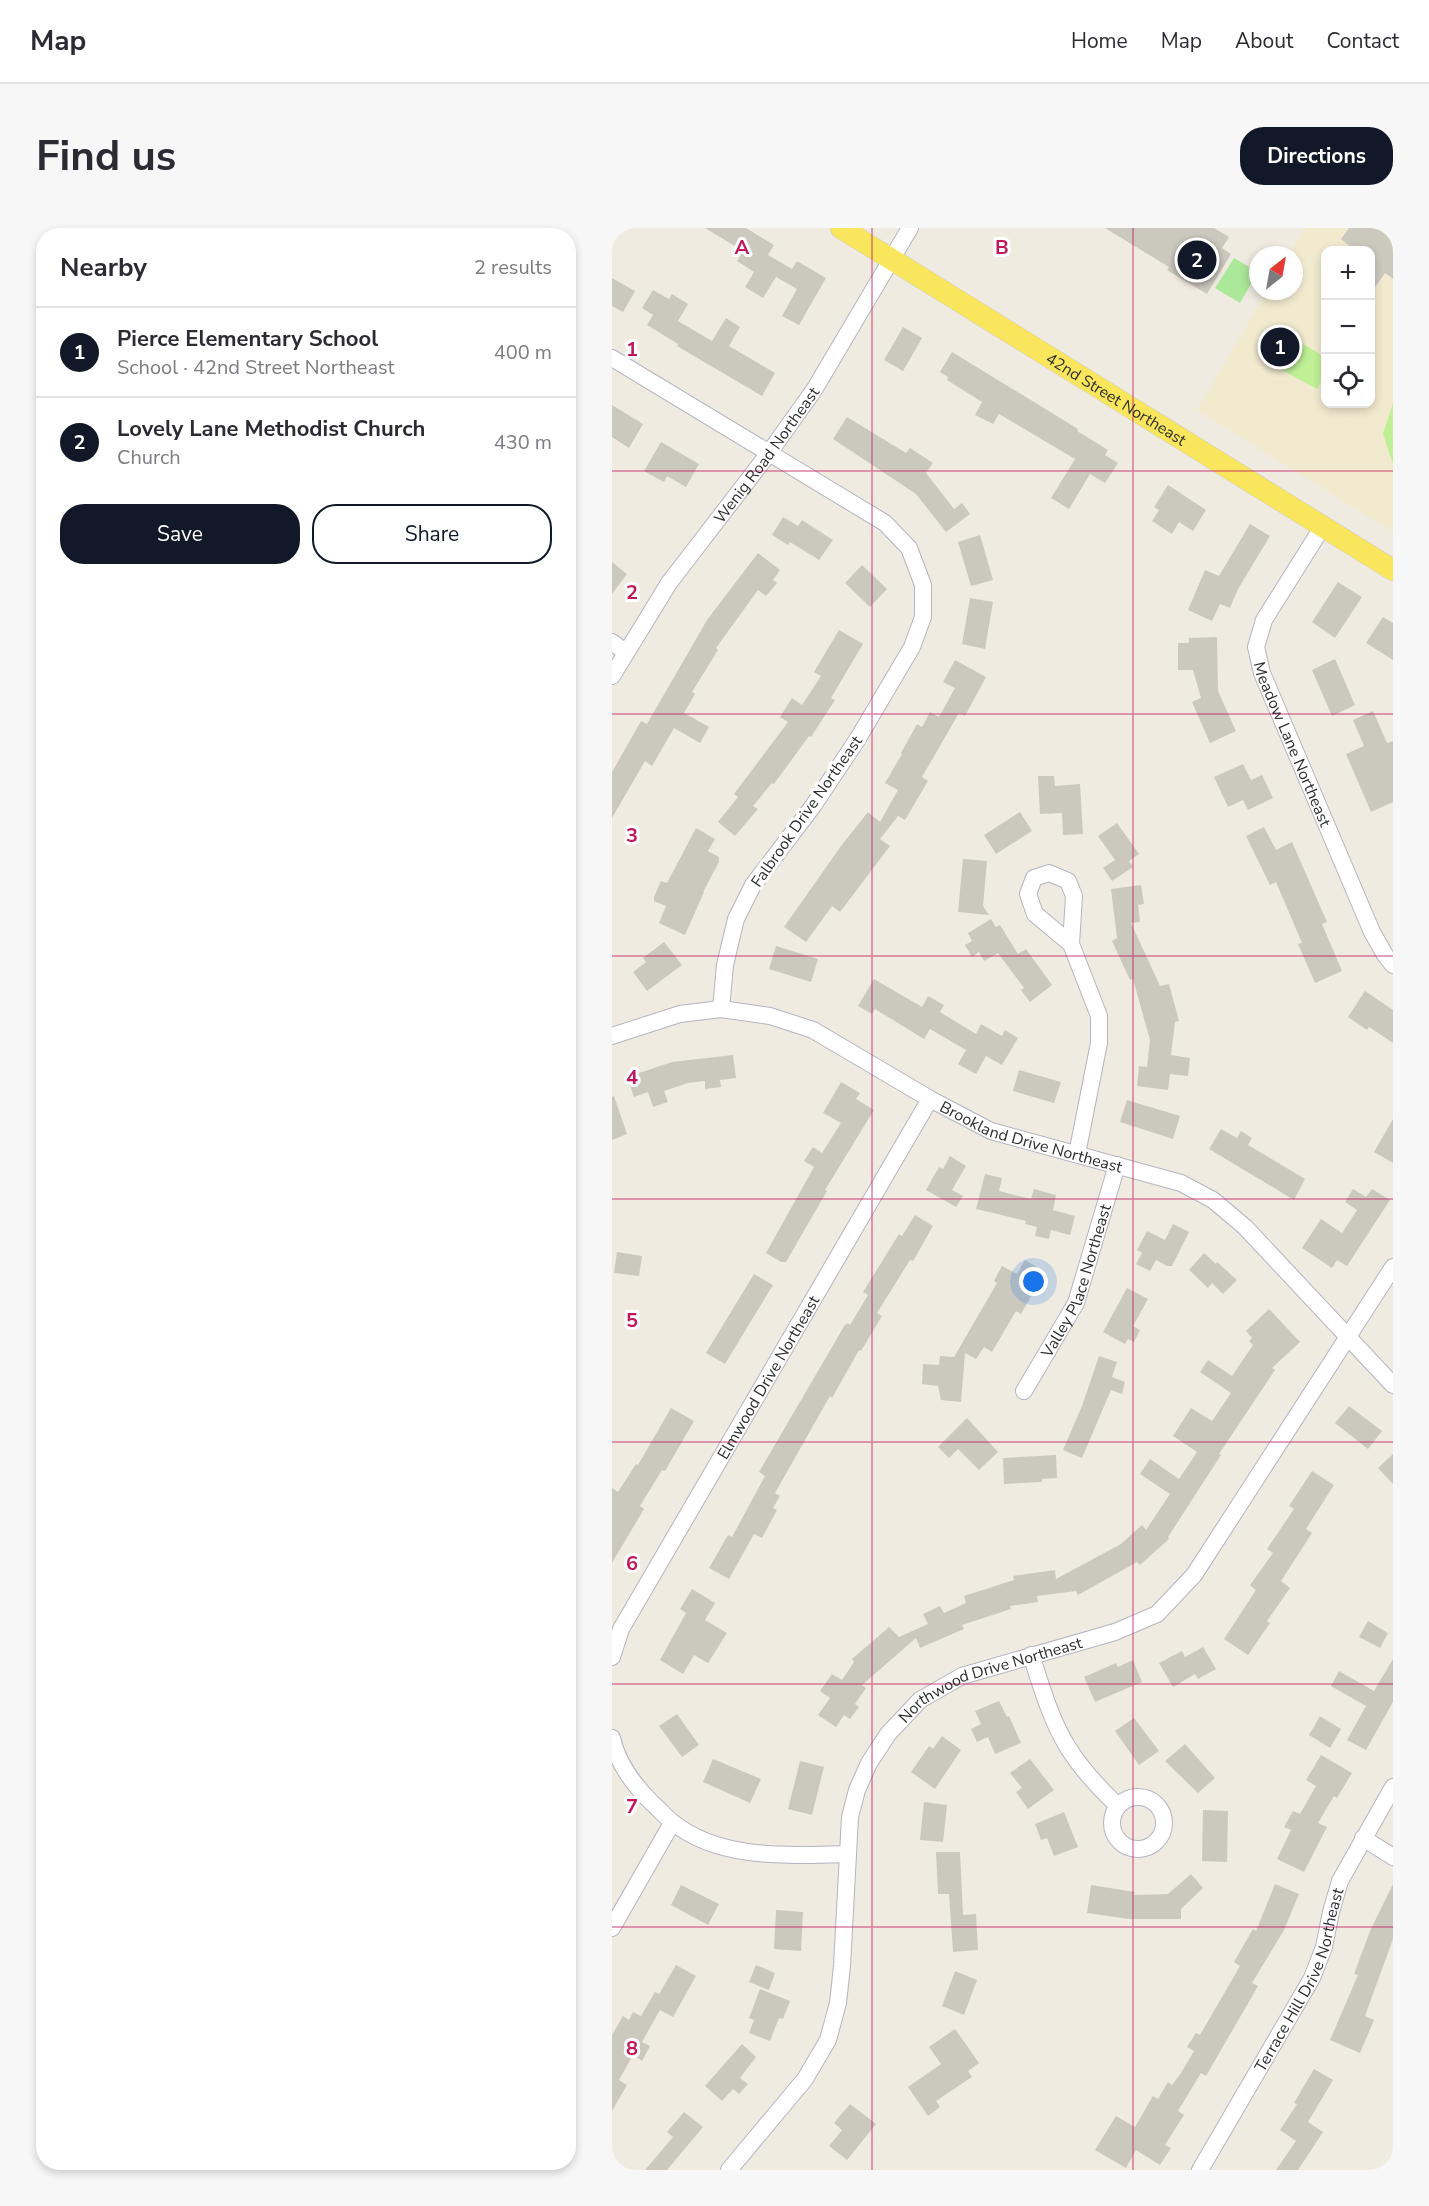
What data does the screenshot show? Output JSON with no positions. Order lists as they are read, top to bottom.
{
  "streets": {
    "main road": ["42nd Street Northeast"],
    "street": [
      "Wenig Road Northeast",
      "Meadow Lane Northeast",
      "Falbrook Drive Northeast",
      "Brookland Drive Northeast",
      "Valley Place Northeast",
      "Elmwood Drive Northeast",
      "Northwood Drive Northeast",
      "Terrace Hill Drive Northeast"
    ]
  },
  "crossings": [
    ["42nd Street Northeast", "Wenig Road Northeast"],
    ["42nd Street Northeast", "Meadow Lane Northeast"],
    ["Wenig Road Northeast", "Falbrook Drive Northeast"],
    ["Falbrook Drive Northeast", "Brookland Drive Northeast"],
    ["Brookland Drive Northeast", "Valley Place Northeast"],
    ["Brookland Drive Northeast", "Elmwood Drive Northeast"],
    ["Brookland Drive Northeast", "Northwood Drive Northeast"]
  ],
  "north": "top right",
  "page": {
    "header": "Map",
    "nav": [
      "Home",
      "Map",
      "About",
      "Contact"
    ],
    "buttons": [
      "Directions",
      ["Save", "Share"]
    ],
    "title": "Find us",
    "heading": ["Nearby", "2 results"],
    "pins": ["2", "1"],
    "map_buttons": ["+", "−"],
    "list": [
      {
        "mark": "1",
        "name": "Pierce Elementary School",
        "note": "School · 42nd Street Northeast",
        "value": "400 m"
      },
      {
        "mark": "2",
        "name": "Lovely Lane Methodist Church",
        "note": "Church",
        "value": "430 m"
      }
    ]
  },
  "grid": {
    "columns": ["A", "B"],
    "rows": [
      "1",
      "2",
      "3",
      "4",
      "5",
      "6",
      "7",
      "8"
    ]
  }
}
